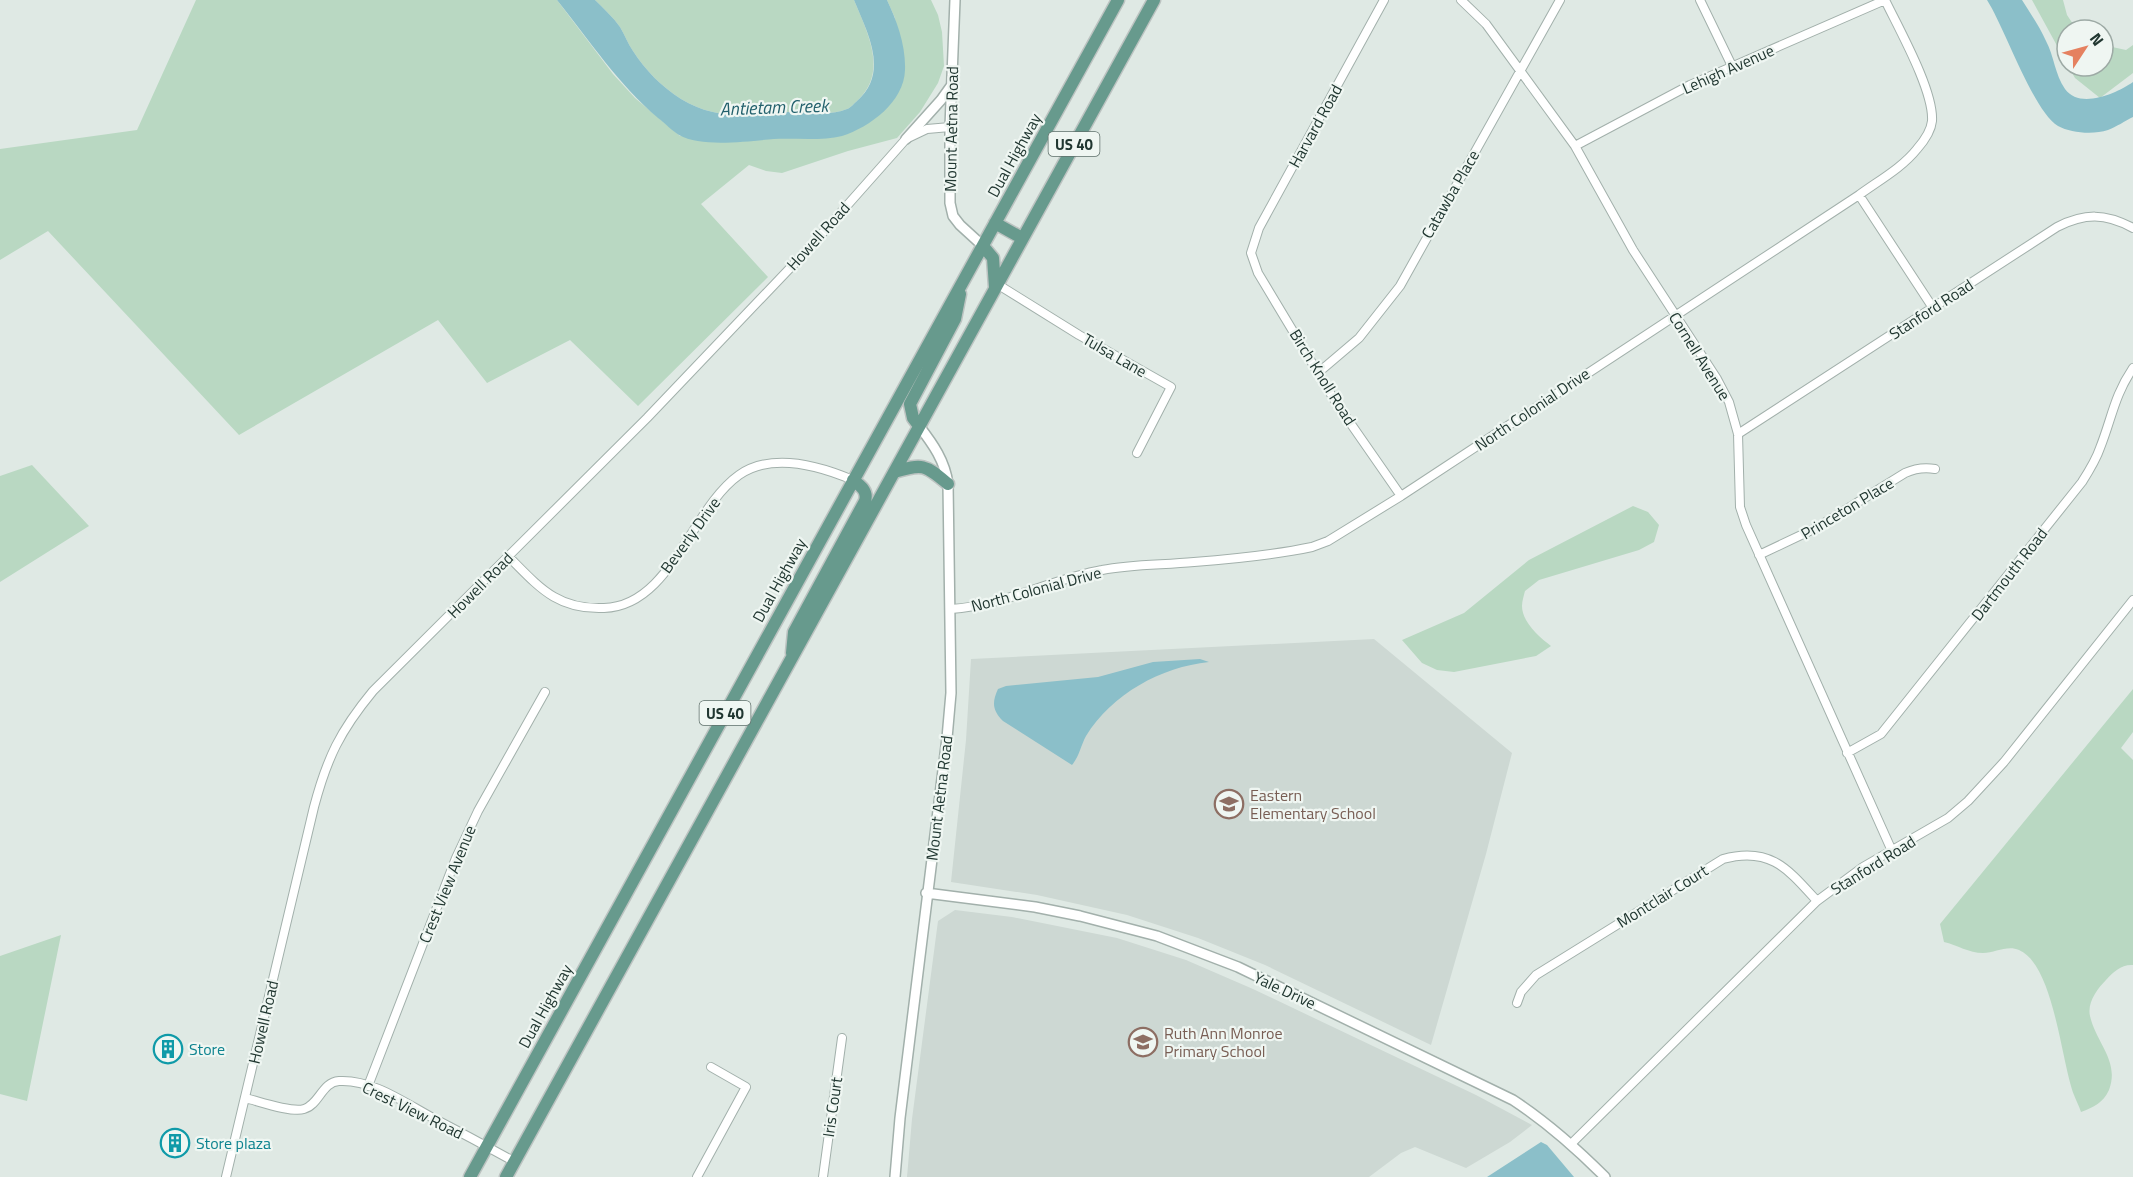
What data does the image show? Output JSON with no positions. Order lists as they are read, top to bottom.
{
  "streets": {
    "main road": ["US 40", "Dual Highway"],
    "street": [
      "Lehigh Avenue",
      "Harvard Road",
      "Mount Aetna Road",
      "Catawba Place",
      "Howell Road",
      "Stanford Road",
      "Tulsa Lane",
      "Cornell Avenue",
      "Birch Knoll Road",
      "North Colonial Drive",
      "Princeton Place",
      "Beverly Drive",
      "Dartmouth Road",
      "Crest View Avenue",
      "Montclair Court",
      "Yale Drive",
      "Iris Court",
      "Crest View Road"
    ]
  },
  "crossings": [
    ["Lehigh Avenue", "Cornell Avenue"],
    ["Lehigh Avenue", "North Colonial Drive"],
    ["Harvard Road", "Birch Knoll Road"],
    ["Mount Aetna Road", "US 40"],
    ["Mount Aetna Road", "Dual Highway"],
    ["Mount Aetna Road", "Howell Road"],
    ["Mount Aetna Road", "North Colonial Drive"],
    ["Mount Aetna Road", "Yale Drive"],
    ["US 40", "Tulsa Lane"],
    ["US 40", "Crest View Road"],
    ["Dual Highway", "Beverly Drive"],
    ["Dual Highway", "Crest View Road"],
    ["Catawba Place", "Cornell Avenue"],
    ["Catawba Place", "Birch Knoll Road"],
    ["Howell Road", "Beverly Drive"],
    ["Howell Road", "Crest View Road"],
    ["Stanford Road", "Cornell Avenue"],
    ["Stanford Road", "Montclair Court"],
    ["Stanford Road", "Yale Drive"],
    ["Cornell Avenue", "North Colonial Drive"],
    ["Cornell Avenue", "Princeton Place"],
    ["Cornell Avenue", "Dartmouth Road"],
    ["Birch Knoll Road", "North Colonial Drive"],
    ["Crest View Avenue", "Crest View Road"]
  ],
  "water": ["Antietam Creek"],
  "places": {
    "school or university": ["Eastern Elementary School", "Ruth Ann Monroe Primary School"],
    "building": ["Store", "Store plaza"]
  },
  "north": "top right"
}
